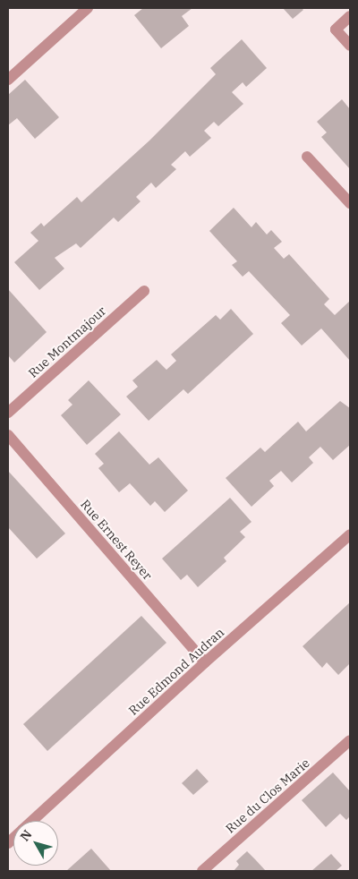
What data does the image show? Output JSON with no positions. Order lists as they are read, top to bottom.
{
  "streets": {
    "street": [
      "Rue Montmajour",
      "Rue Ernest Reyer",
      "Rue Edmond Audran",
      "Rue du Clos Marie"
    ]
  },
  "crossings": [
    ["Rue Ernest Reyer", "Rue Edmond Audran"]
  ],
  "north": "top left"
}
